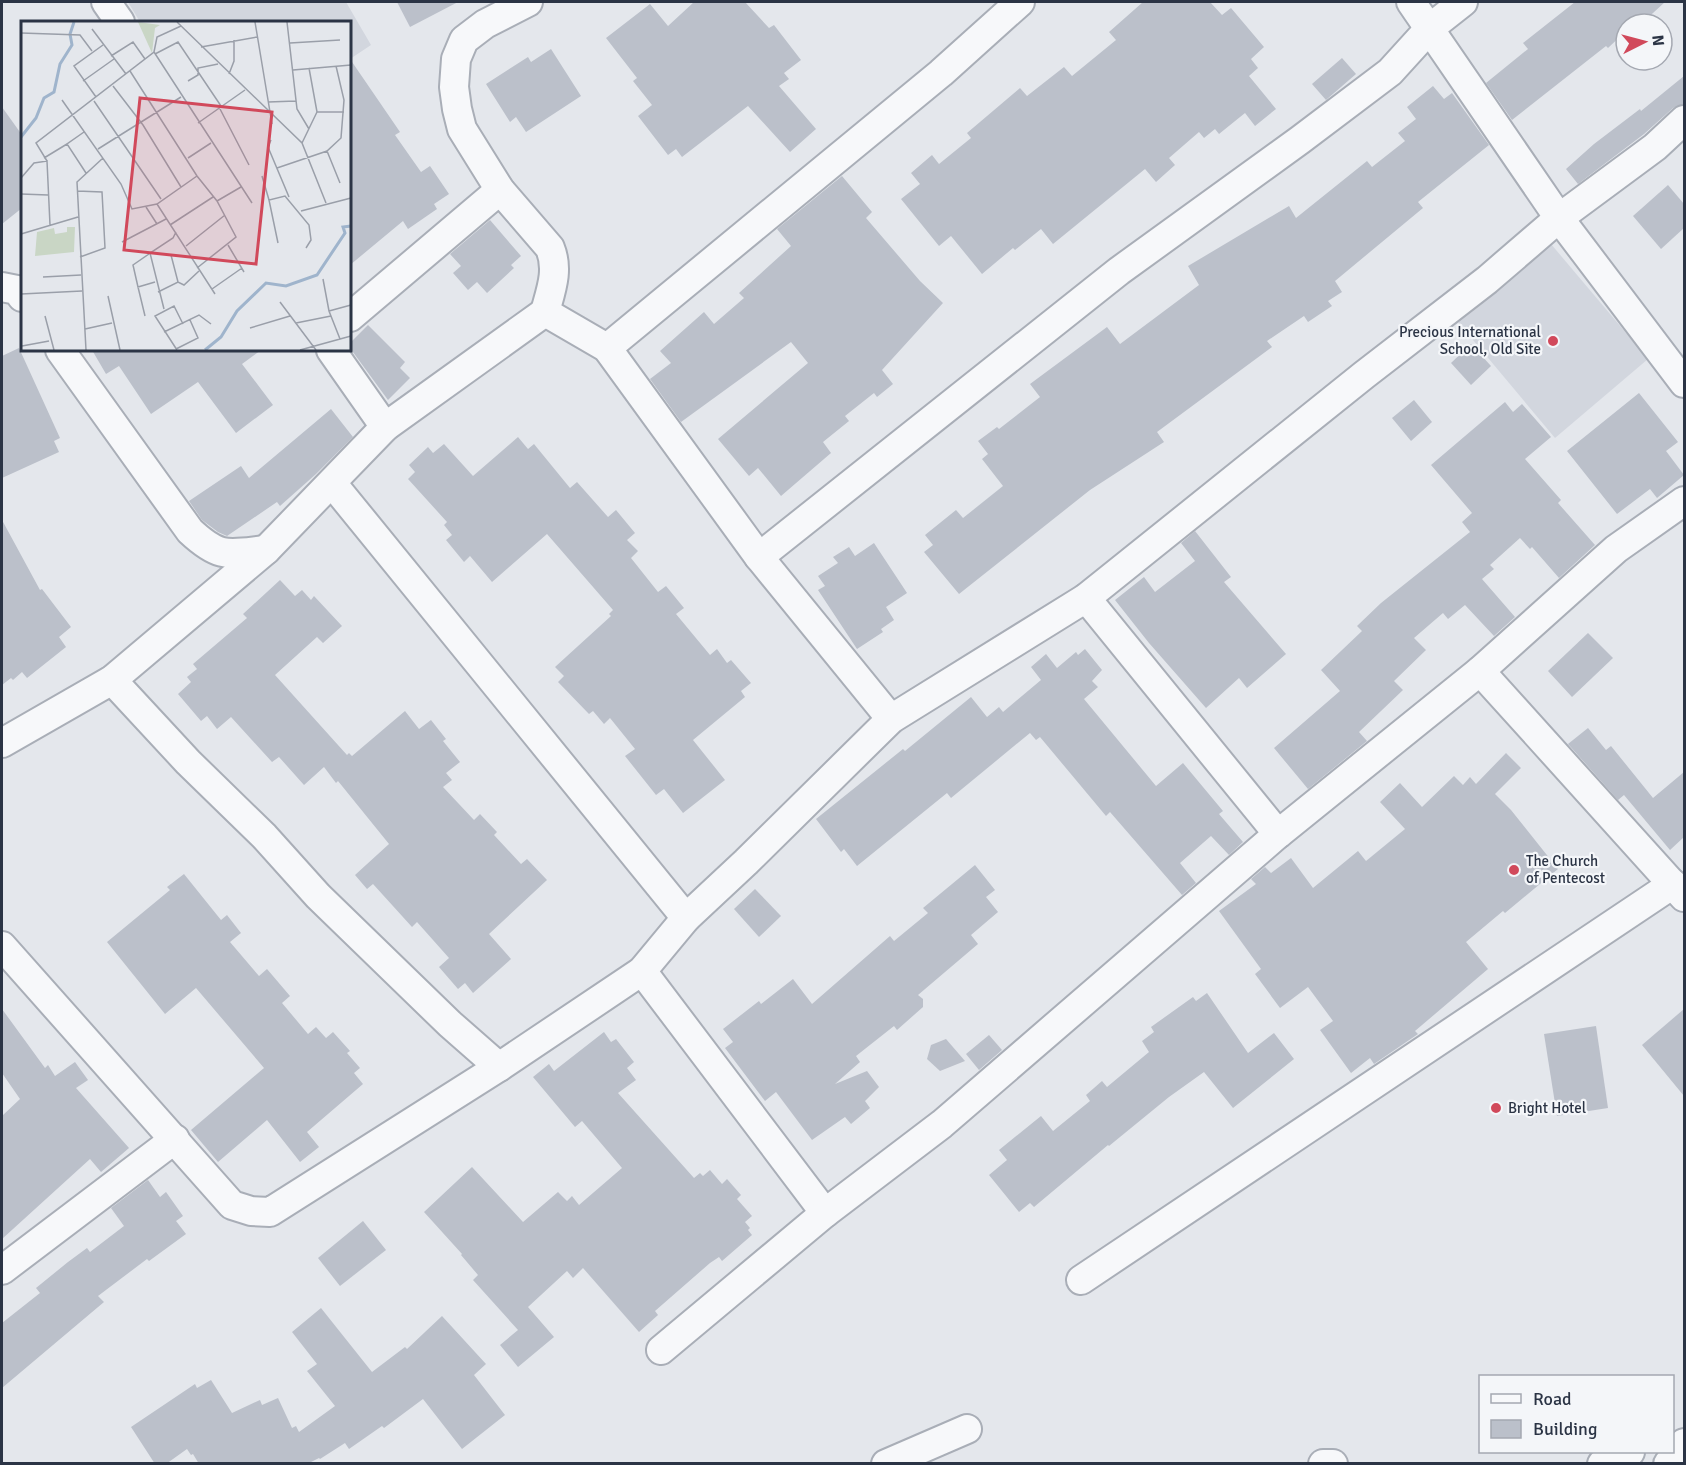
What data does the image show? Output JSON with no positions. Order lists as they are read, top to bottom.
{
  "places": ["Precious International School, Old Site", "The Church of Pentecost", "Bright Hotel"],
  "legend": ["Road", "Building"],
  "north": "right"
}
